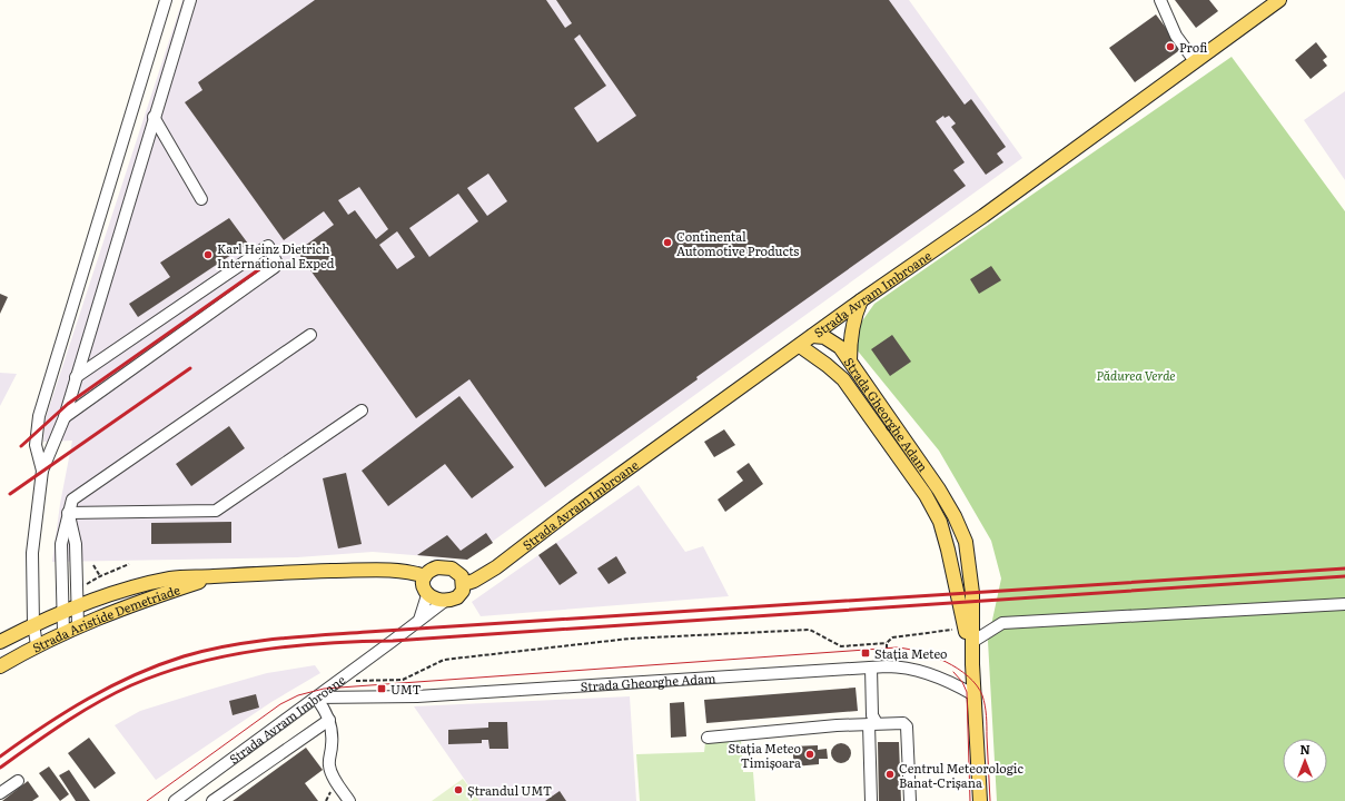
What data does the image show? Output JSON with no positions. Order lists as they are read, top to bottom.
{
  "streets": {
    "main road": ["Strada Avram Imbroane", "Strada Gheorghe Adam", "Strada Aristide Demetriade"]
  },
  "crossings": [
    ["Strada Avram Imbroane", "Strada Gheorghe Adam"],
    ["Strada Avram Imbroane", "Strada Aristide Demetriade"]
  ],
  "parks": ["Pădurea Verde"],
  "places": {
    "other": [
      "Profi",
      "Continental Automotive Products",
      "Karl Heinz Dietrich International Exped",
      "Stația Meteo Timișoara",
      "Centrul Meteorologic Banat-Crișana",
      "Ștrandul UMT"
    ],
    "transit": ["Stația Meteo", "UMT"]
  },
  "north": "top"
}
